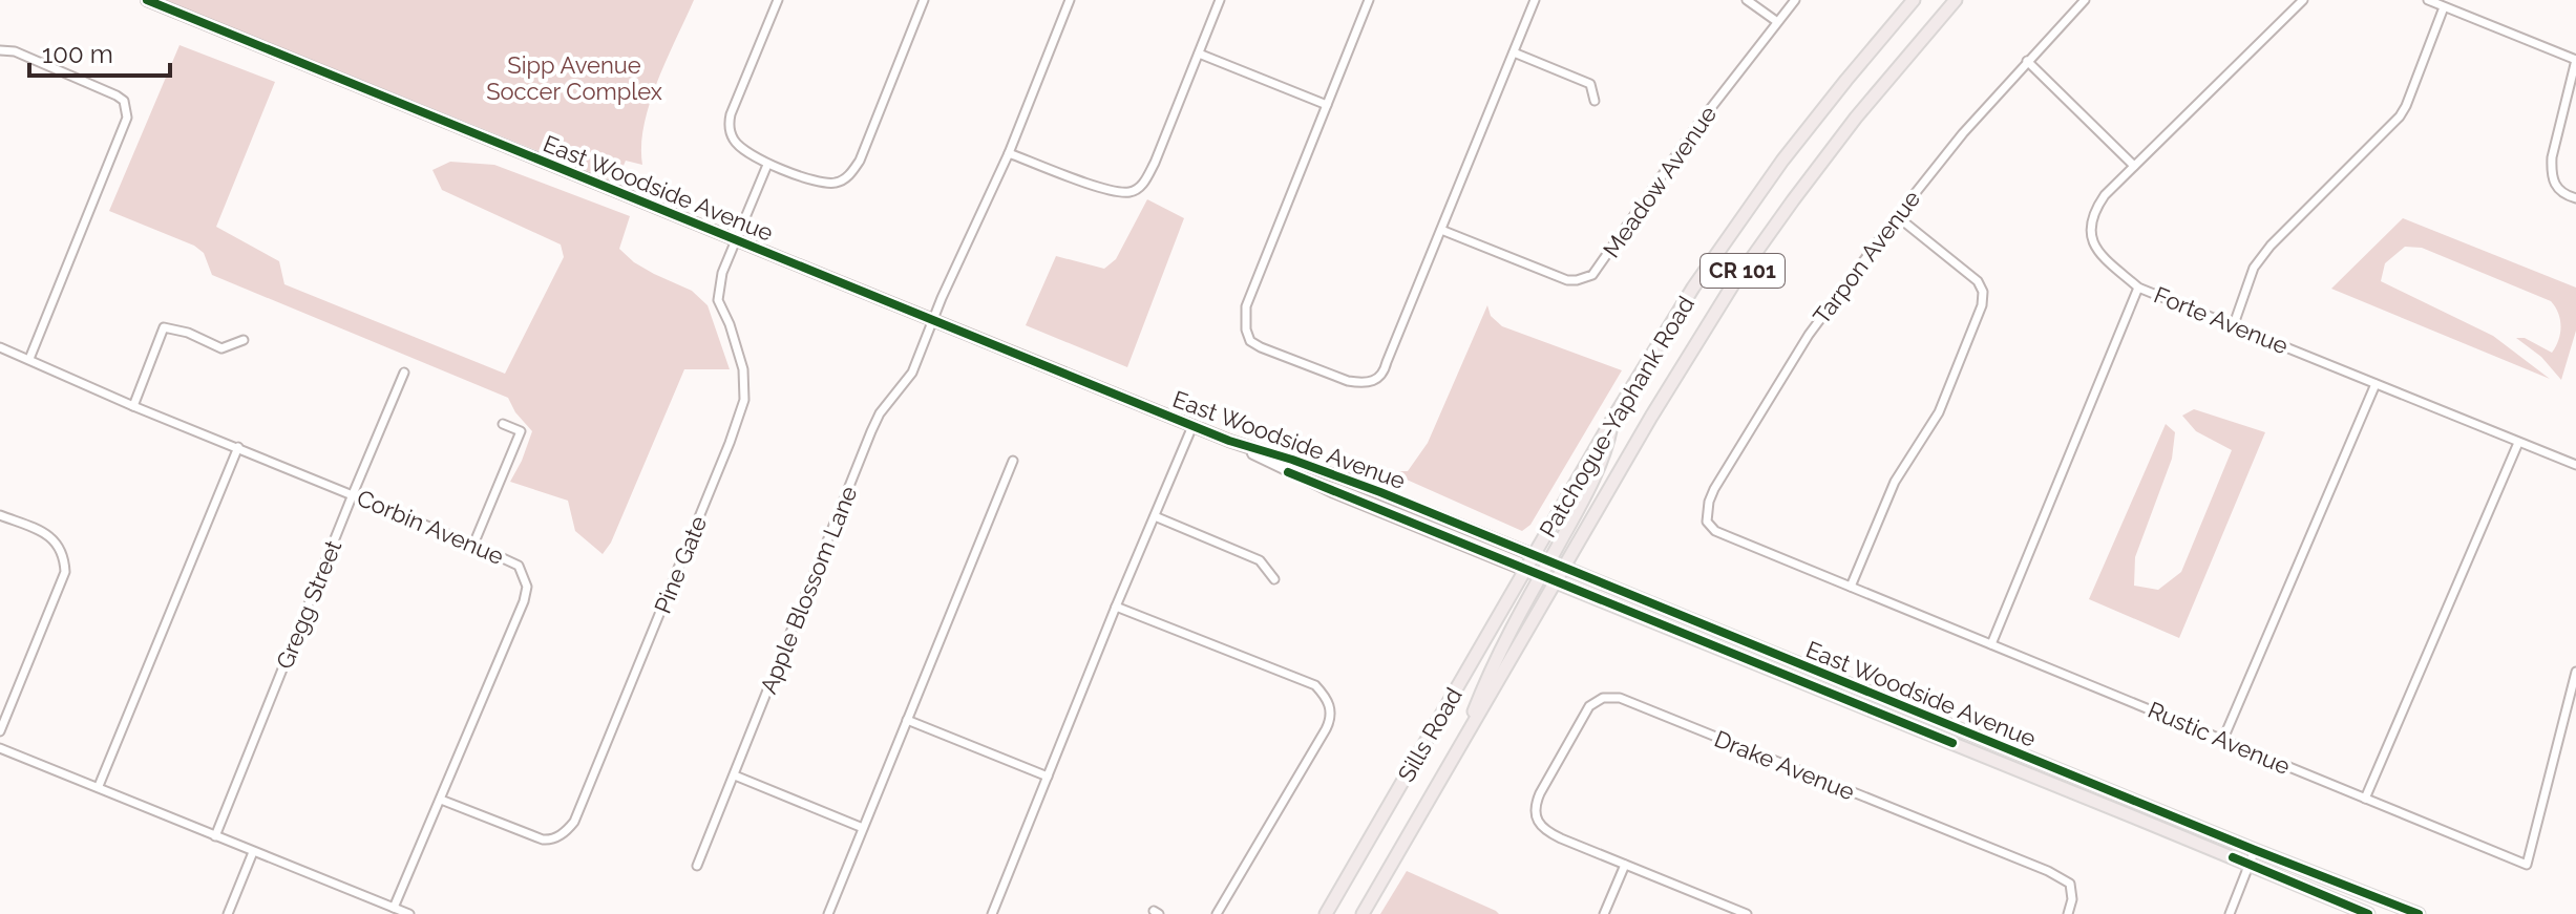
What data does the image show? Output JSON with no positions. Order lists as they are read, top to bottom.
{
  "streets": {
    "main road": [
      "East Woodside Avenue",
      "CR 101",
      "Patchogue-Yaphank Road",
      "Sills Road"
    ],
    "street": [
      "Meadow Avenue",
      "Tarpon Avenue",
      "Forte Avenue",
      "Corbin Avenue",
      "Pine Gate",
      "Apple Blossom Lane",
      "Gregg Street",
      "Rustic Avenue",
      "Drake Avenue"
    ]
  },
  "crossings": [
    ["East Woodside Avenue", "Patchogue-Yaphank Road"],
    ["East Woodside Avenue", "Pine Gate"],
    ["East Woodside Avenue", "Apple Blossom Lane"],
    ["East Woodside Avenue", "Sills Road"],
    ["Tarpon Avenue", "Rustic Avenue"],
    ["Patchogue-Yaphank Road", "Sills Road"],
    ["Corbin Avenue", "Pine Gate"],
    ["Corbin Avenue", "Gregg Street"]
  ],
  "parks": ["Sipp Avenue Soccer Complex"],
  "scale_bar": "100 m"
}
